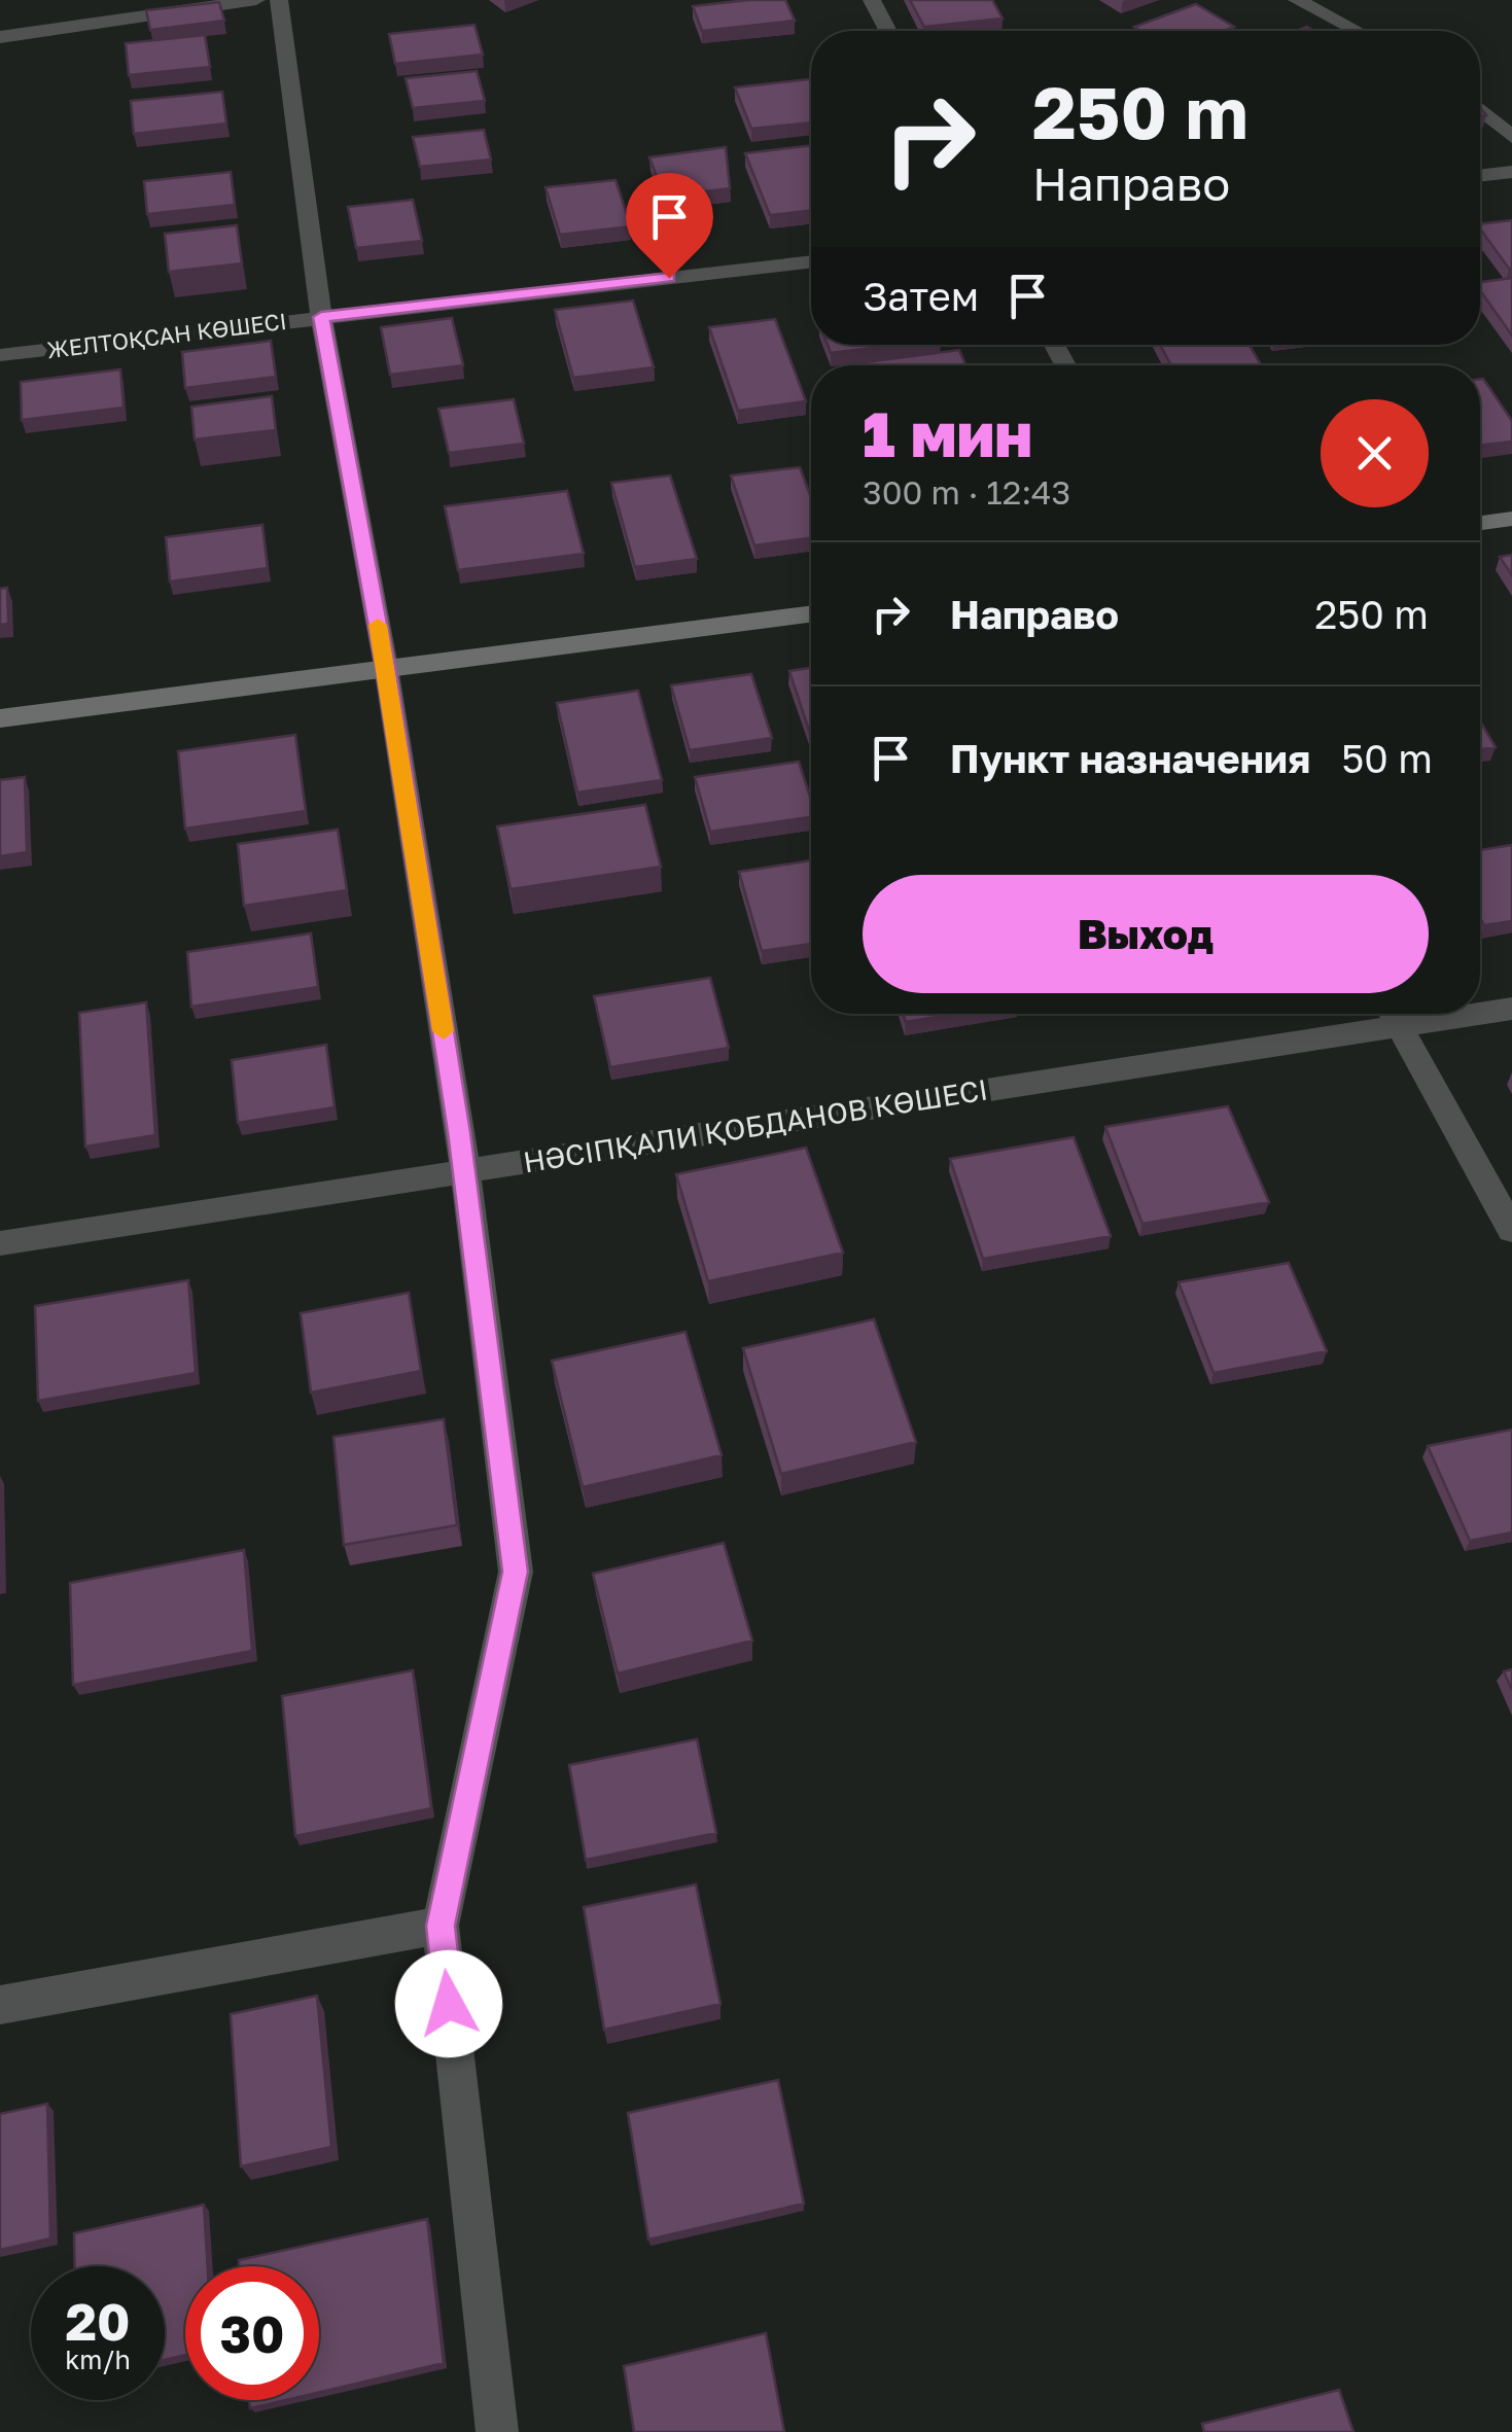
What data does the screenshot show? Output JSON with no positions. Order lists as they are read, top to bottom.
{
  "streets": {
    "street": ["ЖЕЛТОҚСАН КӨШЕСІ", "НӘСІПҚАЛИ ҚОБДАНОВ КӨШЕСІ"]
  },
  "page": {
    "turn": ["250 m", "Направо"],
    "then": "Затем",
    "heading": ["1 мин", "300 m · 12:43"],
    "list": [
      {
        "name": "Направо",
        "value": "250 m"
      },
      {
        "name": "Пункт назначения",
        "value": "50 m"
      }
    ],
    "buttons": "Выход",
    "speed": "20 km/h",
    "limit": "30"
  }
}
